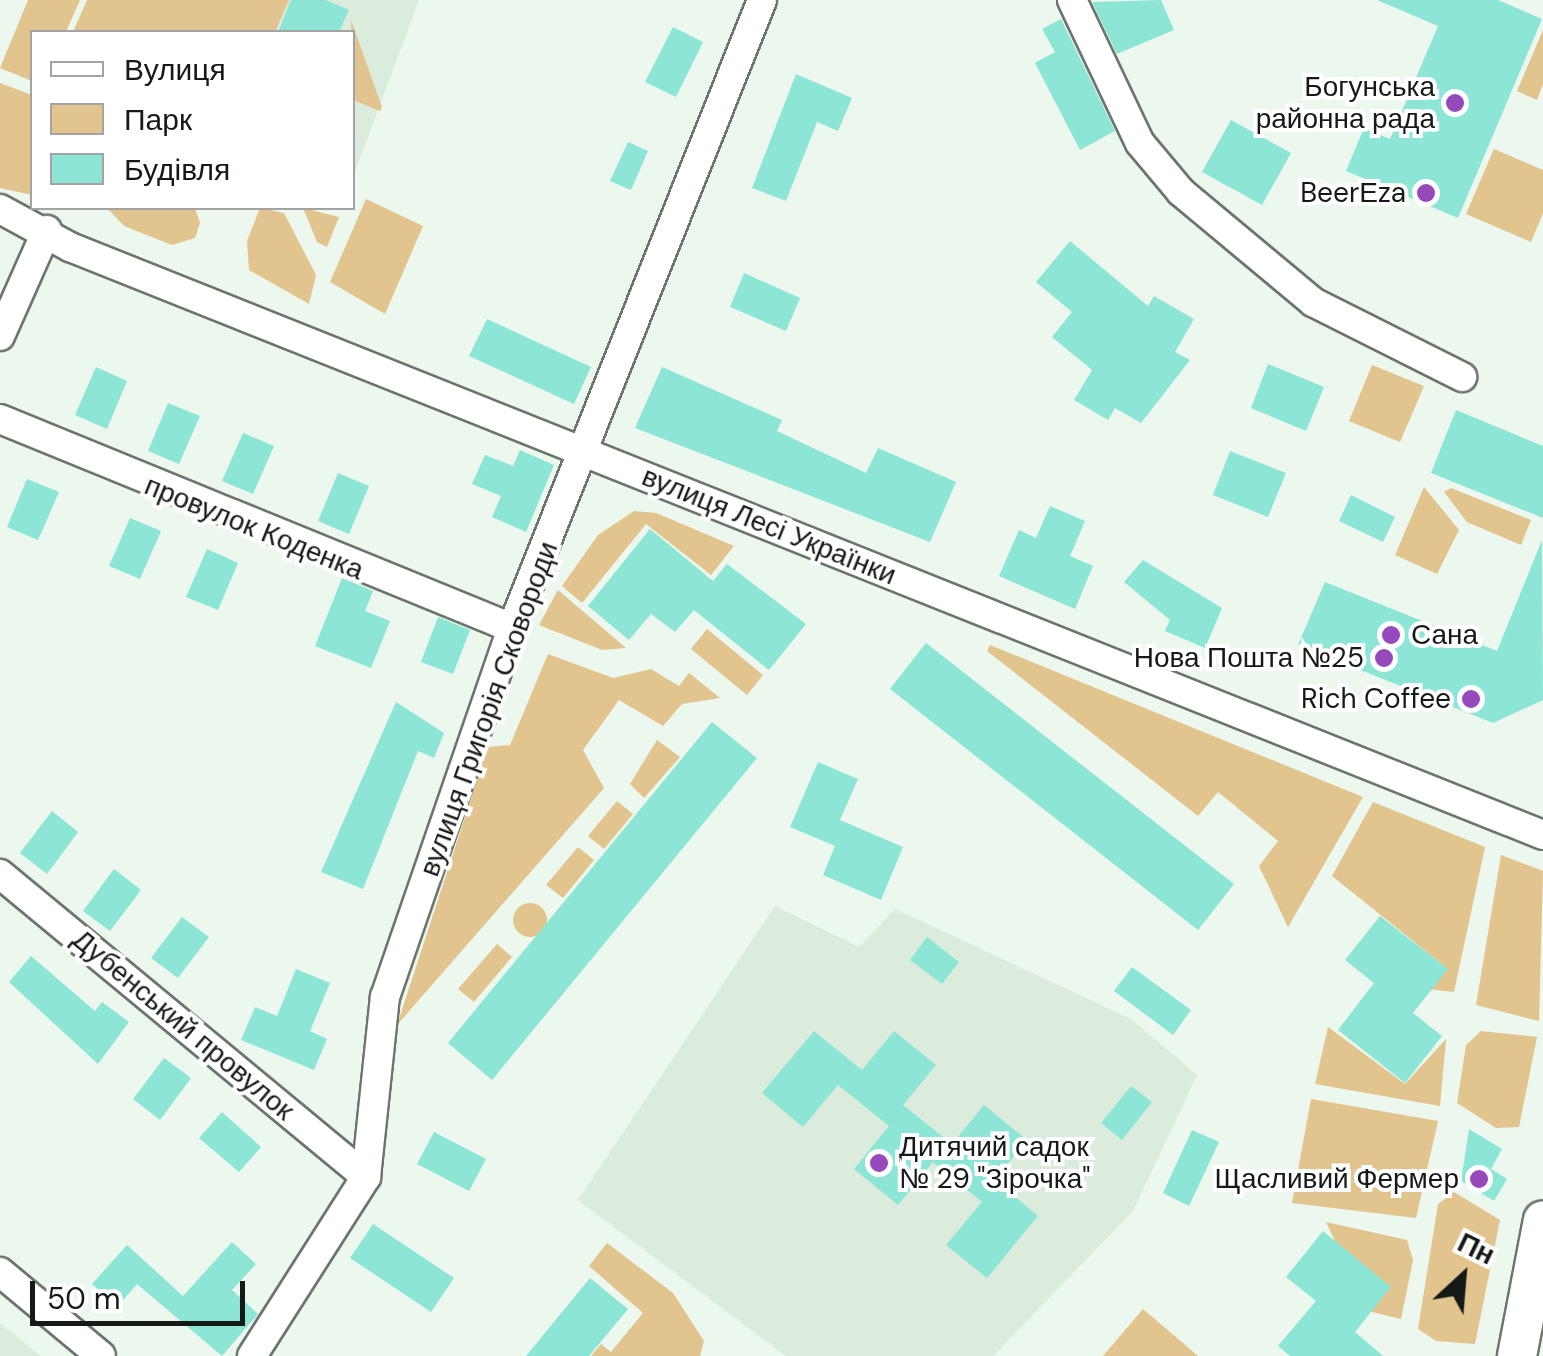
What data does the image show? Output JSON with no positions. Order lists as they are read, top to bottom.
{
  "streets": {
    "street": [
      "вулиця Лесі Українки",
      "провулок Коденка",
      "вулиця Григорія Сковороди",
      "Дубенський провулок"
    ]
  },
  "crossings": [
    ["вулиця Лесі Українки", "вулиця Григорія Сковороди"],
    ["провулок Коденка", "вулиця Григорія Сковороди"],
    ["вулиця Григорія Сковороди", "Дубенський провулок"]
  ],
  "places": [
    "Богунська районна рада",
    "BeerЕza",
    "Сана",
    "Нова Пошта №25",
    "Rich Coffee",
    "Дитячий садок № 29 \"Зірочка\"",
    "Щасливий Фермер"
  ],
  "legend": ["Вулиця", "Парк", "Будівля"],
  "scale_bar": "50 m",
  "north": "top right"
}
